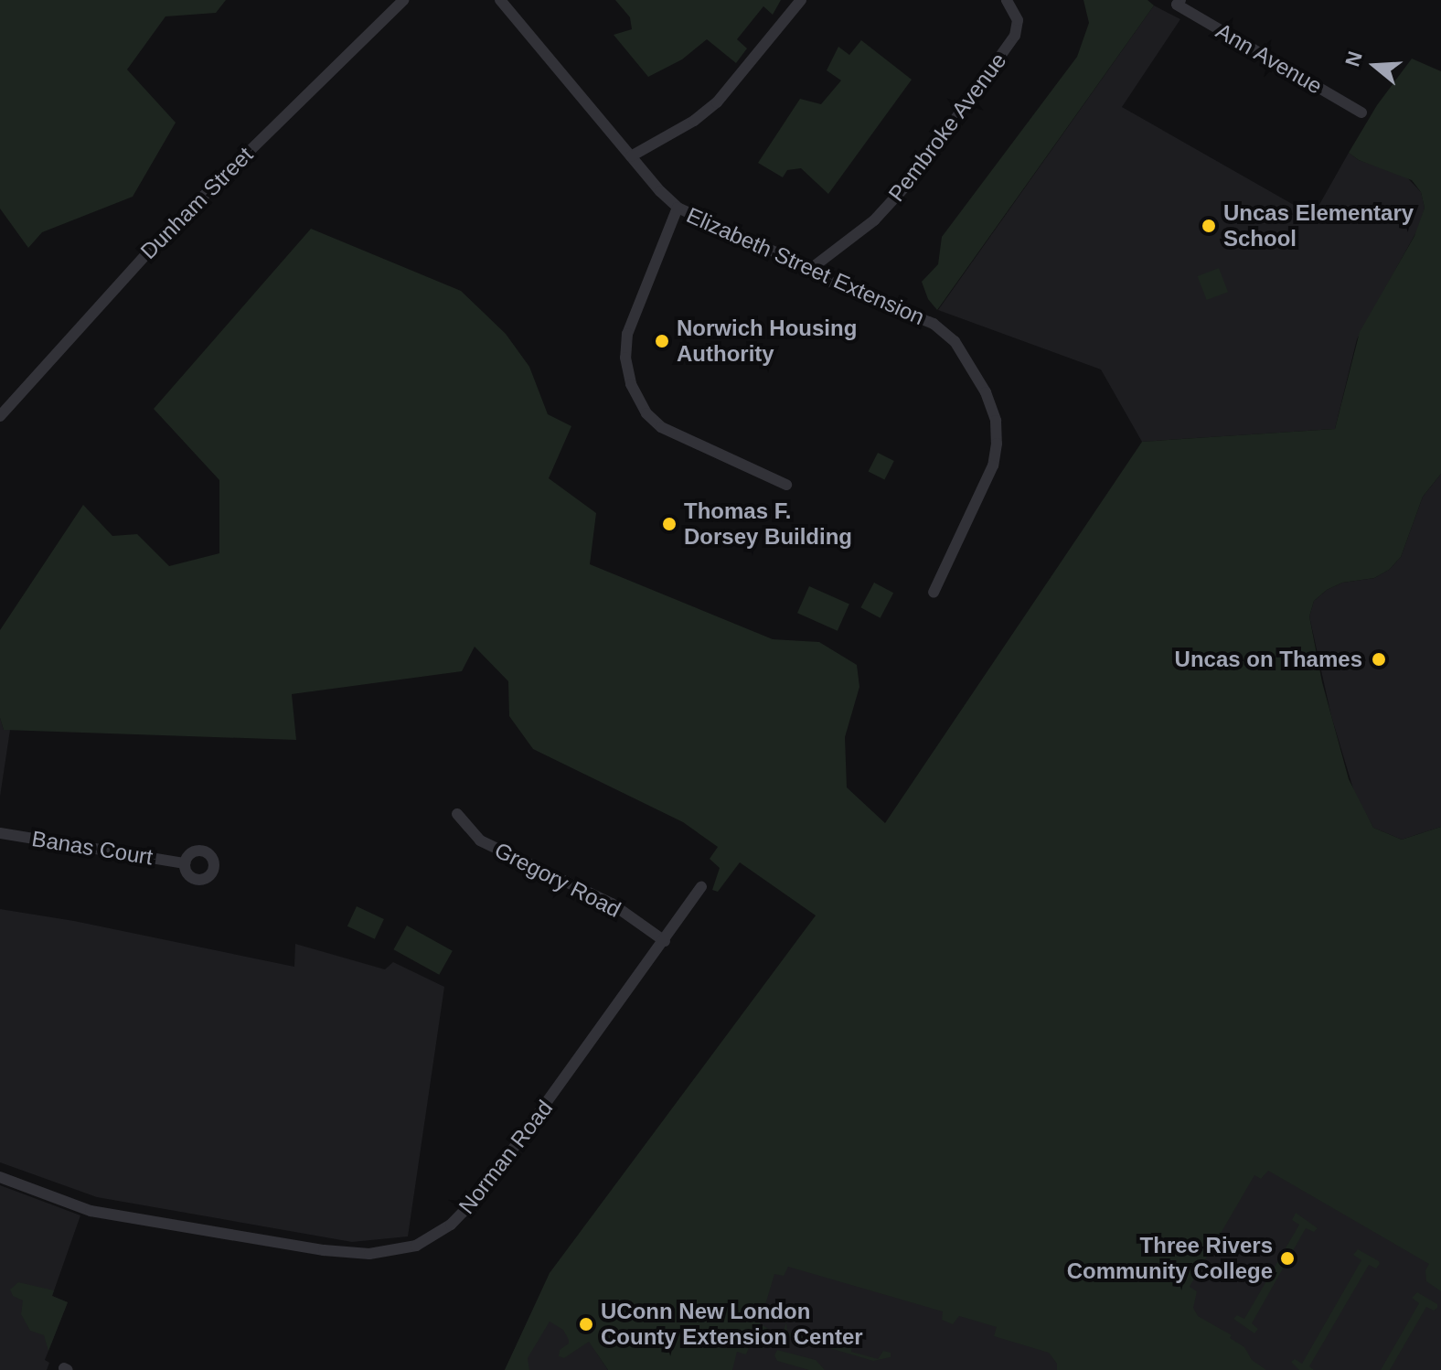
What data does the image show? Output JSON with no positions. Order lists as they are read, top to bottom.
{
  "streets": {
    "street": [
      "Ann Avenue",
      "Pembroke Avenue",
      "Dunham Street",
      "Elizabeth Street Extension",
      "Banas Court",
      "Gregory Road",
      "Norman Road"
    ]
  },
  "crossings": [
    ["Pembroke Avenue", "Elizabeth Street Extension"],
    ["Gregory Road", "Norman Road"]
  ],
  "places": [
    "Uncas Elementary School",
    "Norwich Housing Authority",
    "Thomas F. Dorsey Building",
    "Uncas on Thames",
    "Three Rivers Community College",
    "UConn New London County Extension Center"
  ],
  "north": "left"
}
